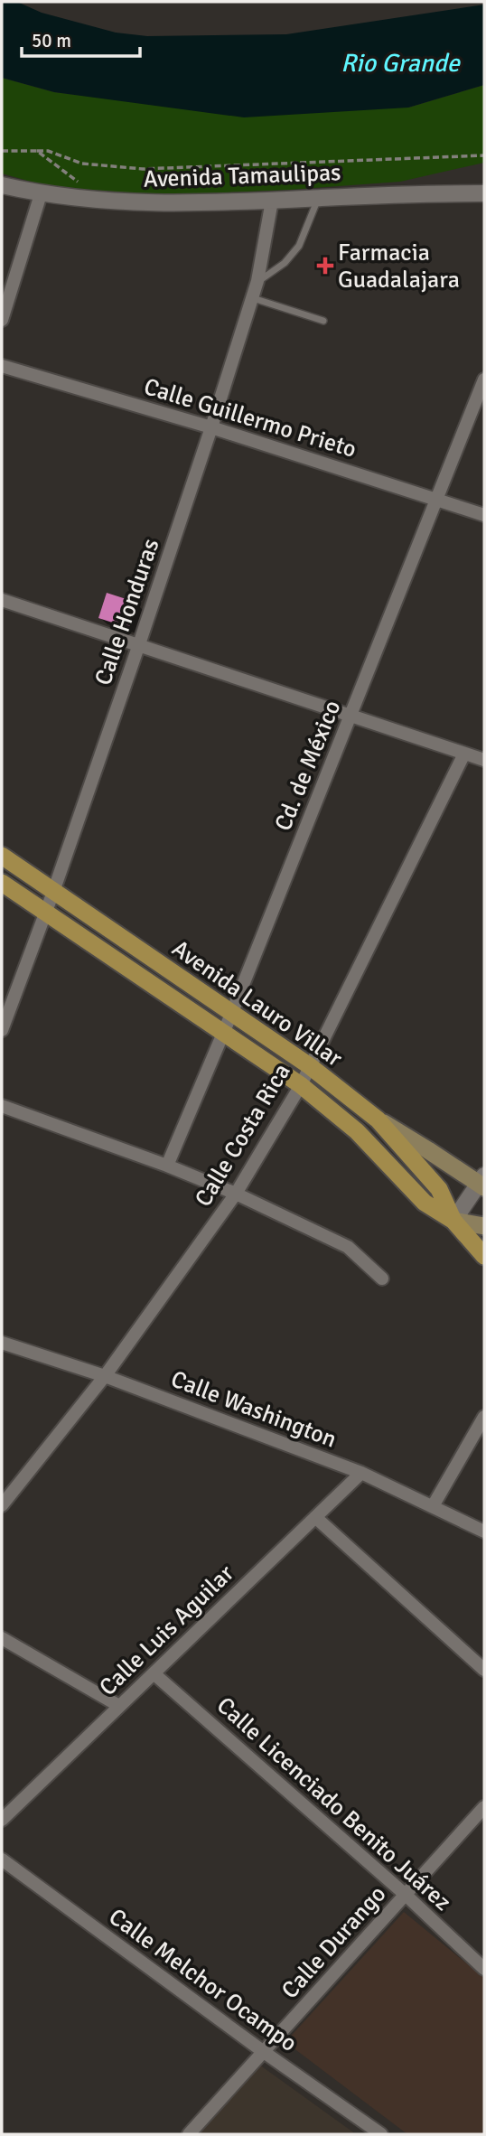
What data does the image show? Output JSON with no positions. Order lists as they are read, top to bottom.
{
  "streets": {
    "main road": ["Avenida Lauro Villar"],
    "street": [
      "Avenida Tamaulipas",
      "Calle Guillermo Prieto",
      "Calle Honduras",
      "Cd. de México",
      "Calle Costa Rica",
      "Calle Washington",
      "Calle Luis Aguilar",
      "Calle Licenciado Benito Juárez",
      "Calle Durango",
      "Calle Melchor Ocampo"
    ]
  },
  "crossings": [
    ["Avenida Tamaulipas", "Calle Honduras"],
    ["Calle Guillermo Prieto", "Calle Honduras"],
    ["Calle Guillermo Prieto", "Cd. de México"],
    ["Calle Honduras", "Avenida Lauro Villar"],
    ["Cd. de México", "Avenida Lauro Villar"],
    ["Avenida Lauro Villar", "Calle Costa Rica"],
    ["Calle Costa Rica", "Calle Washington"],
    ["Calle Washington", "Calle Luis Aguilar"],
    ["Calle Luis Aguilar", "Calle Licenciado Benito Juárez"],
    ["Calle Licenciado Benito Juárez", "Calle Durango"],
    ["Calle Durango", "Calle Melchor Ocampo"]
  ],
  "water": ["Rio Grande"],
  "places": {
    "health": ["Farmacia Guadalajara"]
  },
  "scale_bar": "50 m"
}
